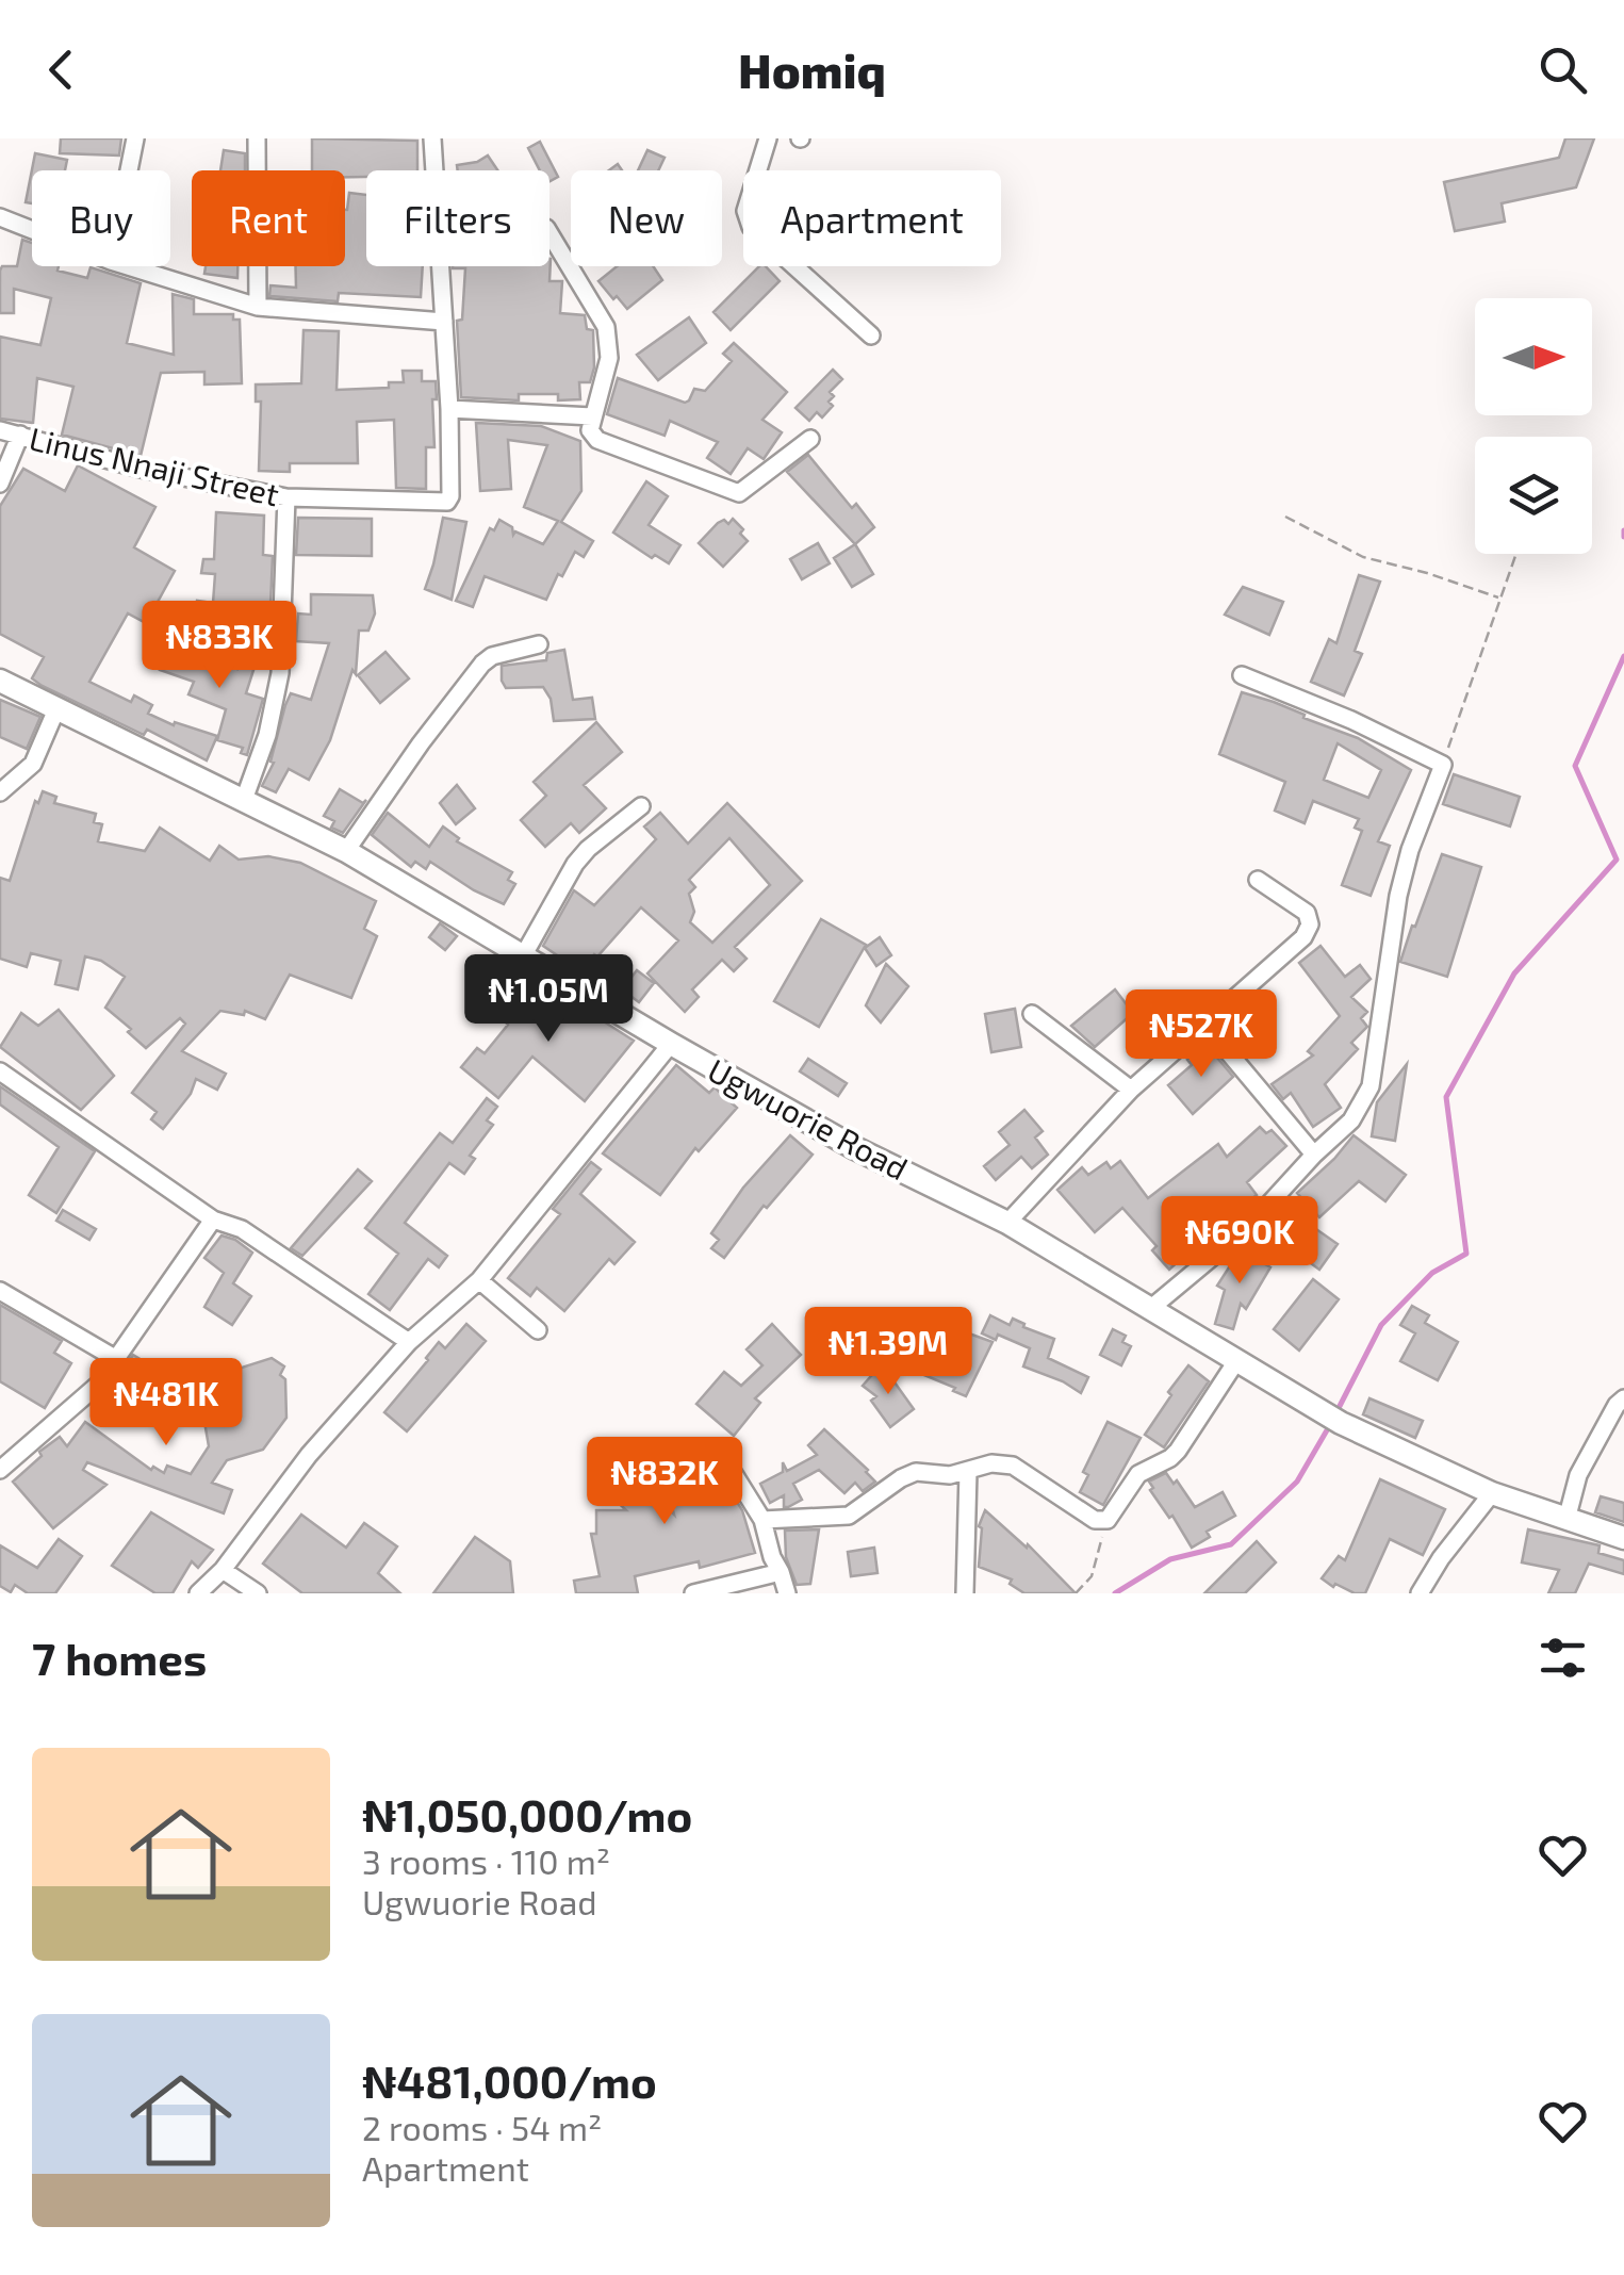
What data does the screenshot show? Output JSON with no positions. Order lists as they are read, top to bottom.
{
  "streets": {
    "street": ["Linus Nnaji Street", "Ugwuorie Road"]
  },
  "north": "right",
  "page": {
    "header": "Homiq",
    "chip": [
      "Buy",
      "Rent",
      "Filters",
      "New",
      "Apartment"
    ],
    "price": [
      "₦833K",
      "₦1.05M",
      "₦527K",
      "₦690K",
      "₦1.39M",
      "₦481K",
      "₦832K"
    ],
    "heading": "7 homes",
    "list": [
      {
        "name": "₦1,050,000/mo",
        "note": "3 rooms · 110 m² · Ugwuorie Road"
      },
      {
        "name": "₦481,000/mo",
        "note": "2 rooms · 54 m² · Apartment"
      }
    ]
  }
}
